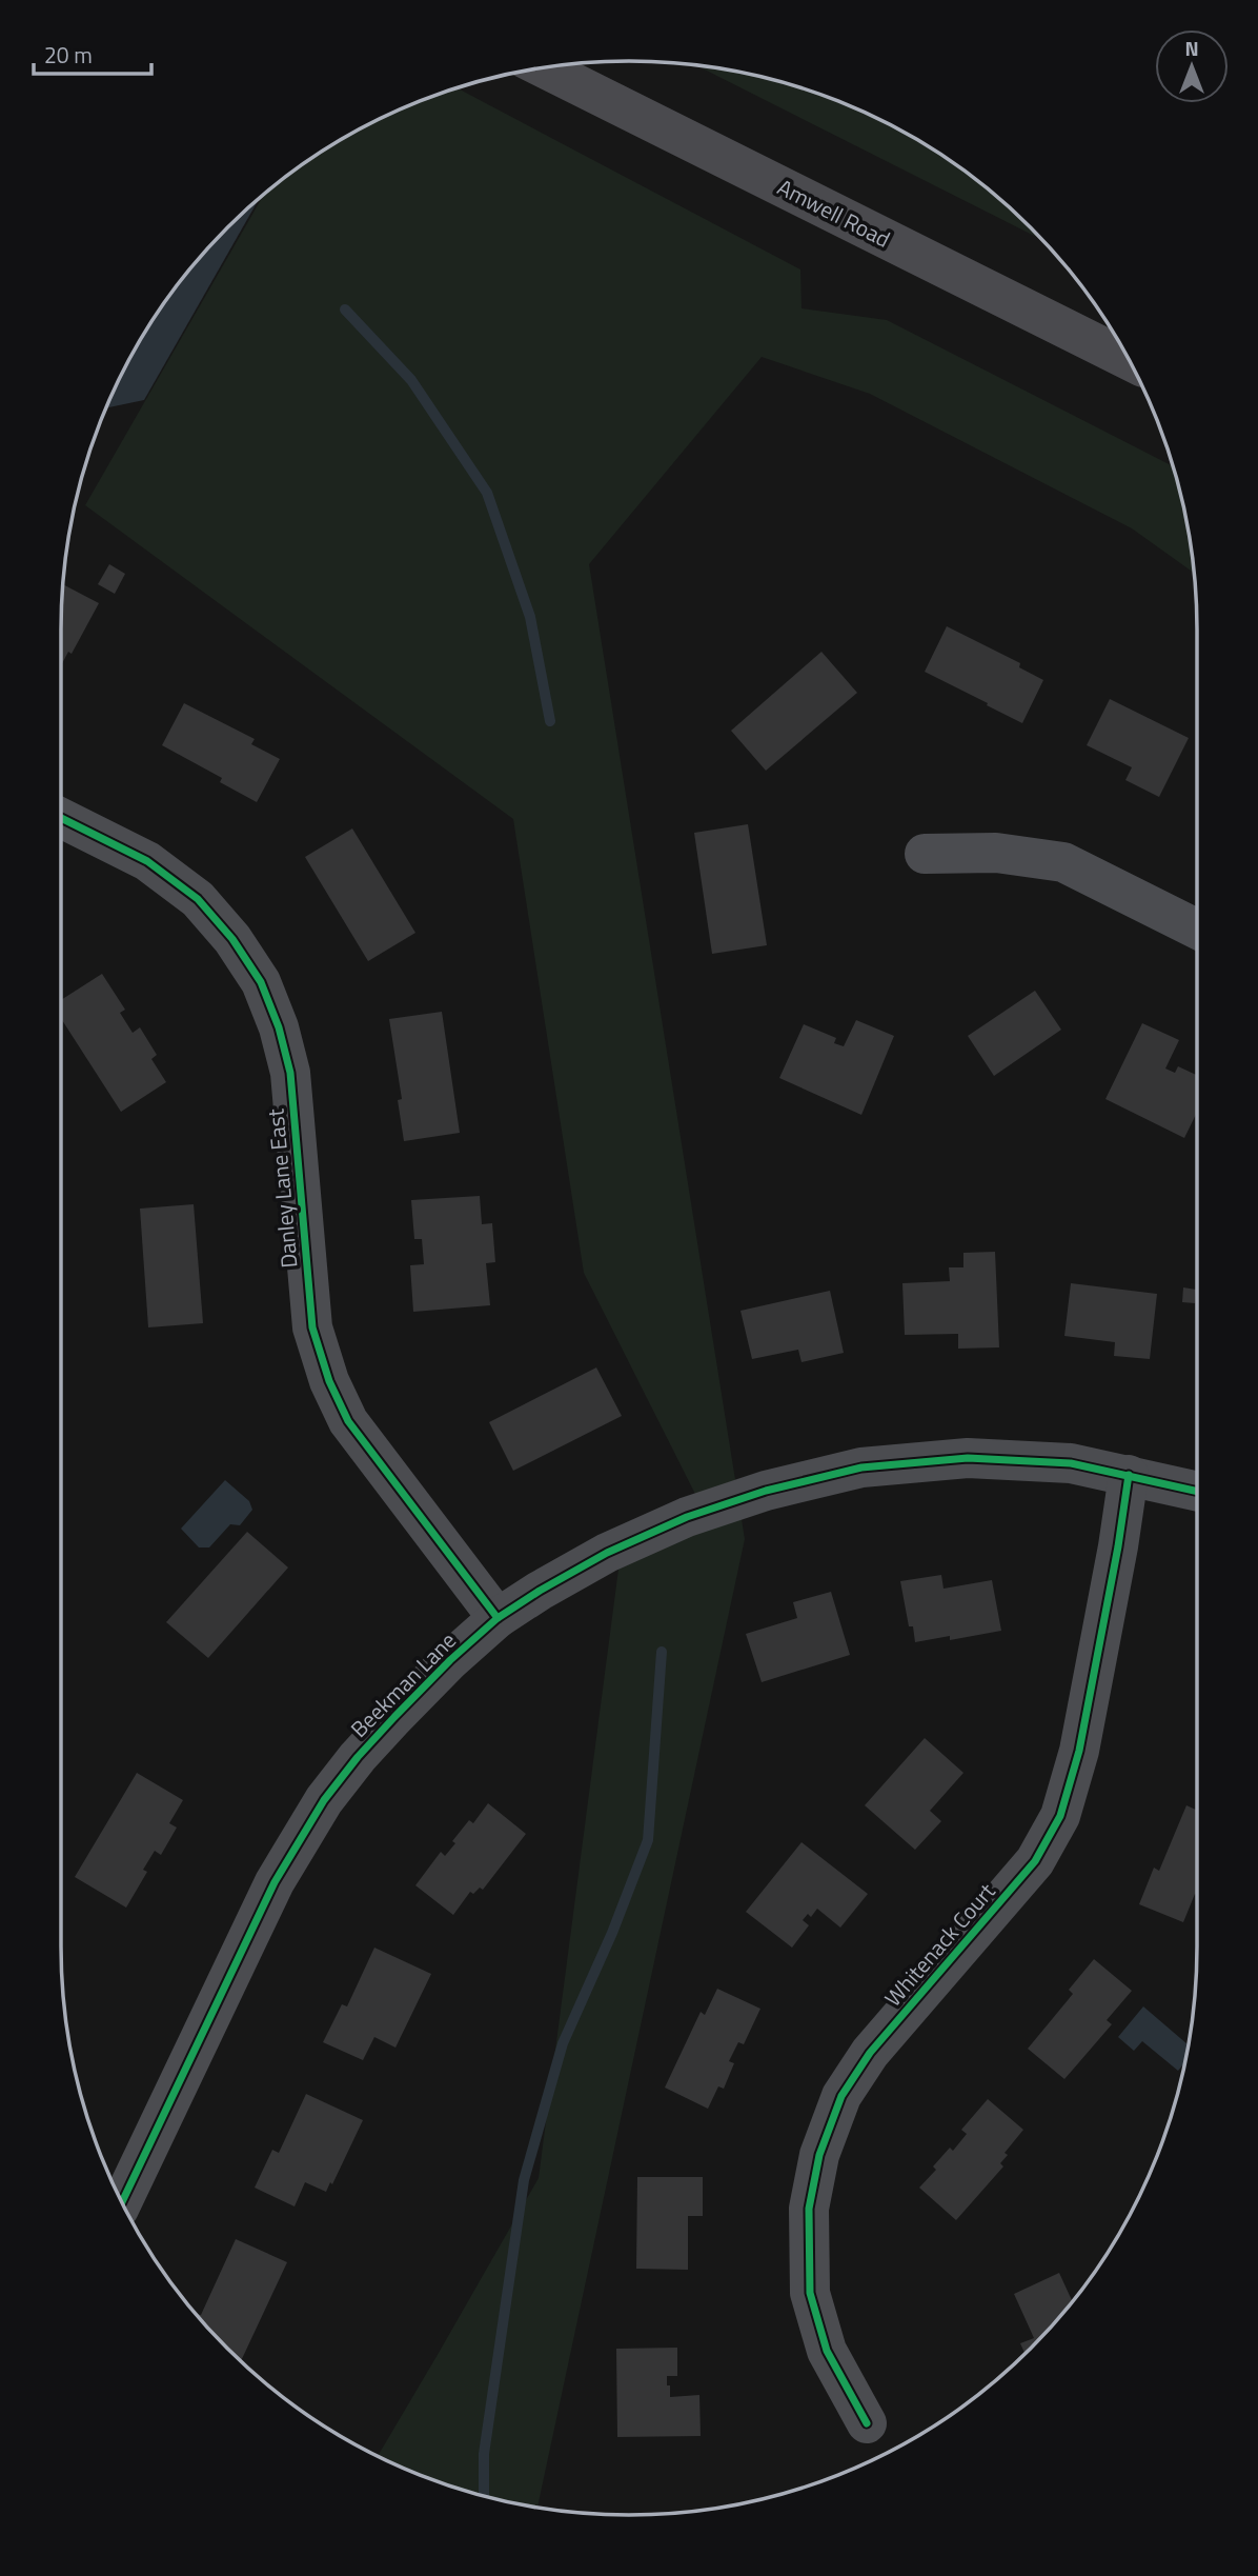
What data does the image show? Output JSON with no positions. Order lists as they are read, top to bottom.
{
  "streets": {
    "main road": ["Amwell Road"],
    "street": ["Danley Lane East", "Beekman Lane", "Whitenack Court"]
  },
  "crossings": [
    ["Danley Lane East", "Beekman Lane"],
    ["Beekman Lane", "Whitenack Court"]
  ],
  "scale_bar": "20 m",
  "north": "top"
}
